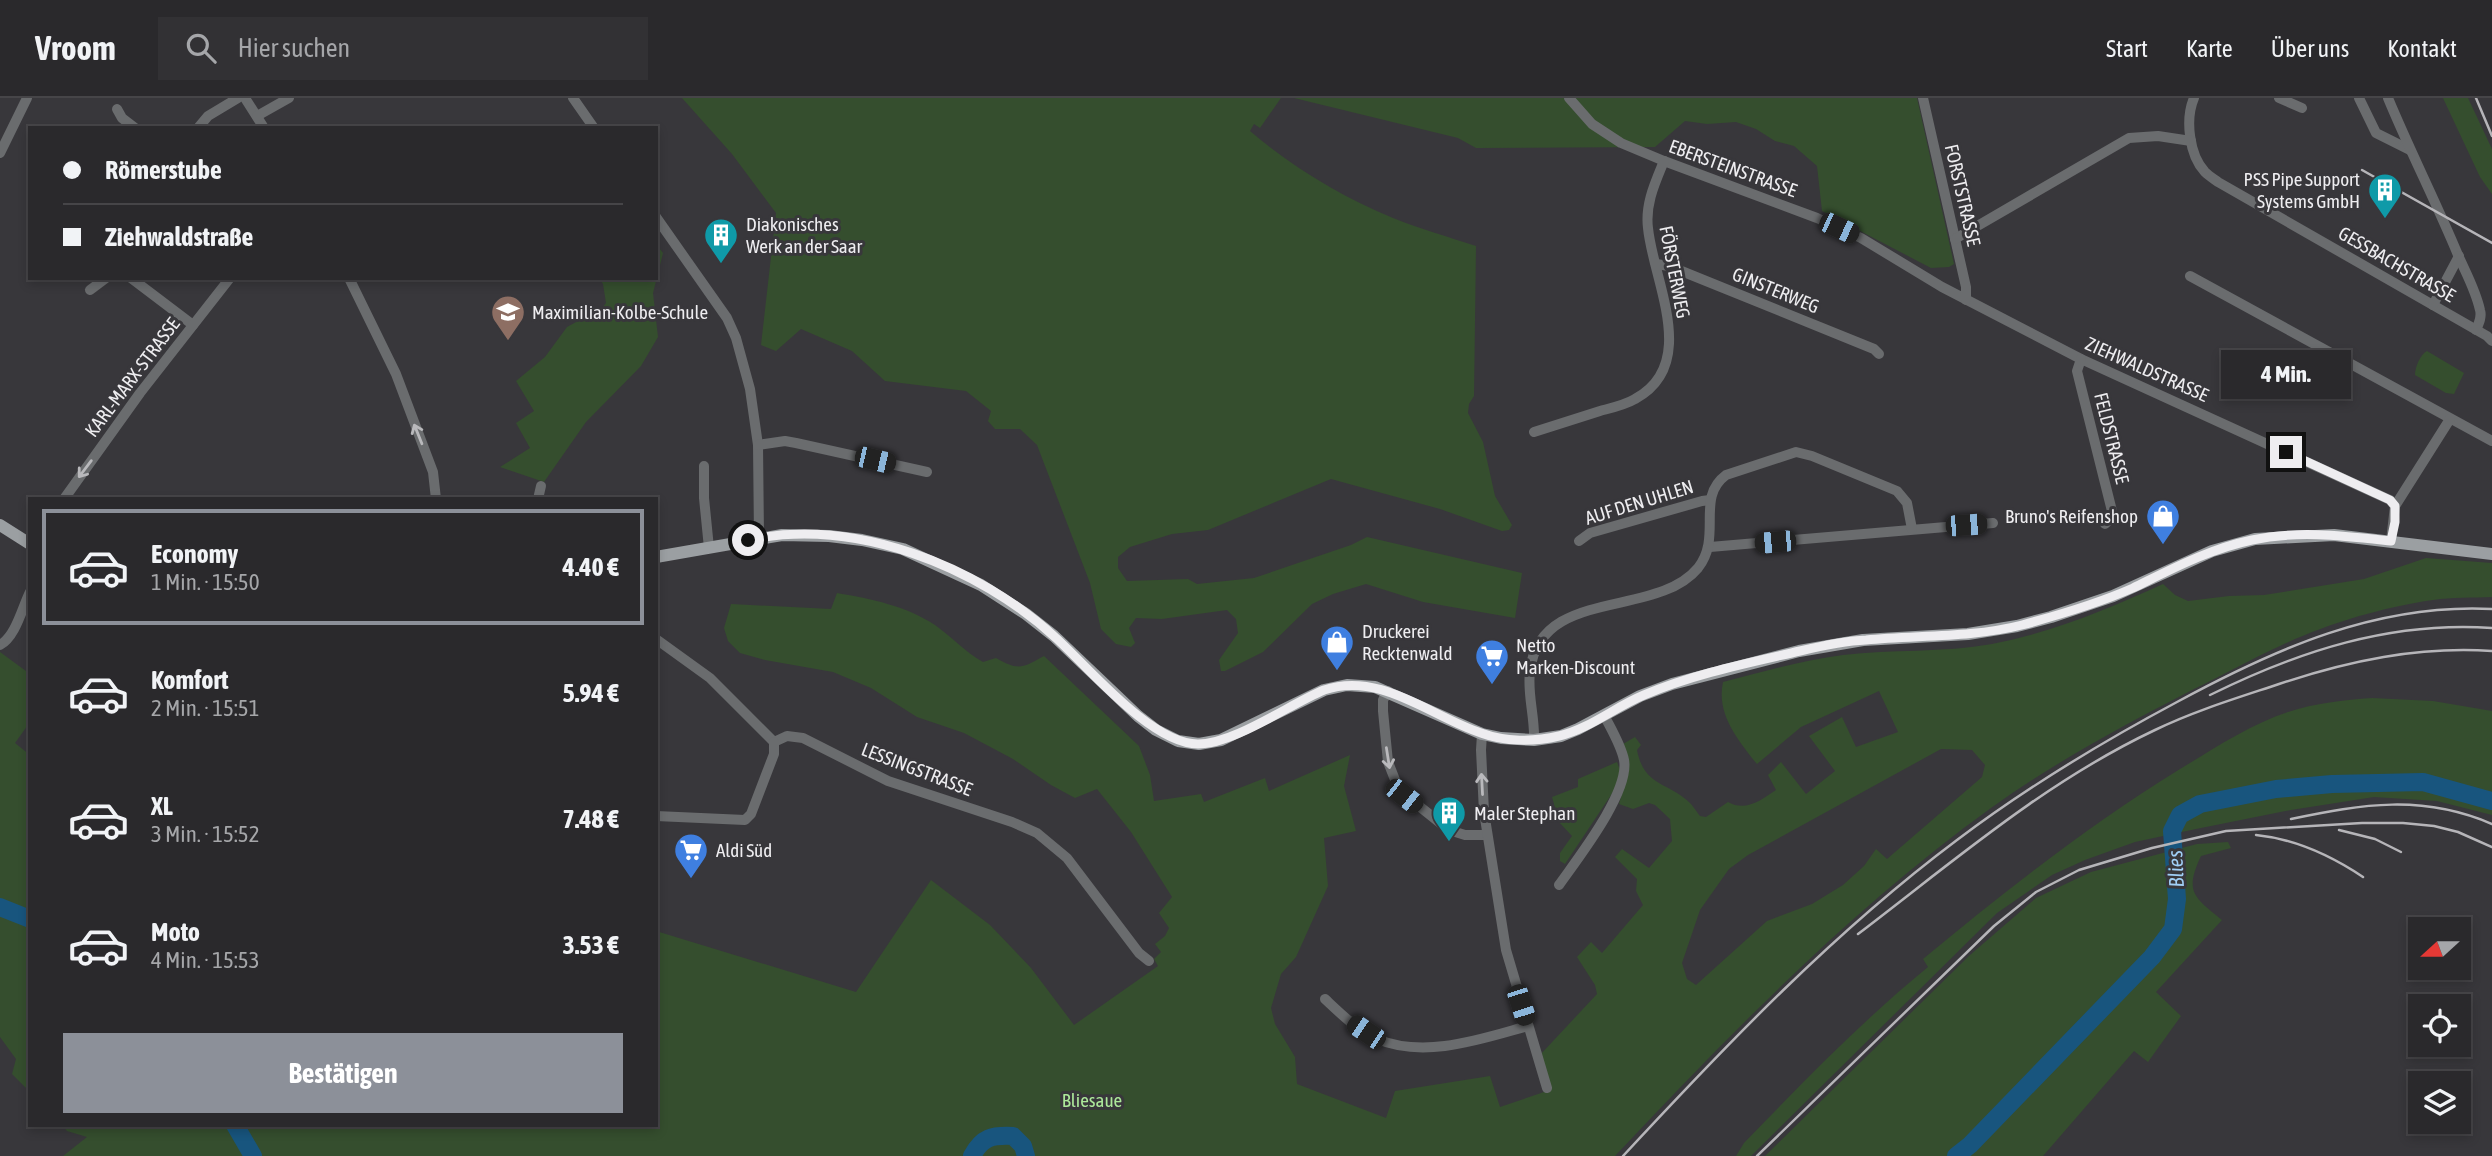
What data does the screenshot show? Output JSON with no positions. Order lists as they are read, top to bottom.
{
  "streets": {
    "street": [
      "EBERSTEINSTRASSE",
      "FORSTSTRASSE",
      "GESSBACHSTRASSE",
      "FÖRSTERWEG",
      "GINSTERWEG",
      "ZIEHWALDSTRASSE",
      "KARL-MARX-STRASSE",
      "FELDSTRASSE",
      "AUF DEN UHLEN",
      "LESSINGSTRASSE"
    ]
  },
  "crossings": [
    ["EBERSTEINSTRASSE", "FORSTSTRASSE"],
    ["EBERSTEINSTRASSE", "FÖRSTERWEG"],
    ["EBERSTEINSTRASSE", "ZIEHWALDSTRASSE"],
    ["FORSTSTRASSE", "ZIEHWALDSTRASSE"],
    ["FÖRSTERWEG", "GINSTERWEG"],
    ["ZIEHWALDSTRASSE", "FELDSTRASSE"]
  ],
  "one_way": ["KARL-MARX-STRASSE"],
  "water": ["Blies"],
  "parks": ["Bliesaue"],
  "places": {
    "building": ["PSS Pipe Support Systems GmbH", "Diakonisches Werk an der Saar", "Maler Stephan"],
    "school or university": ["Maximilian-Kolbe-Schule"],
    "shop": ["Bruno's Reifenshop", "Druckerei Recktenwald"],
    "supermarket": ["Netto Marken-Discount", "Aldi Süd"]
  },
  "north": "left",
  "page": {
    "header": "Vroom",
    "search": "Hier suchen",
    "nav": [
      "Start",
      "Karte",
      "Über uns",
      "Kontakt"
    ],
    "banner": ["Römerstube", "Ziehwaldstraße"],
    "bubble": "4 Min.",
    "list": [
      {
        "name": "Economy",
        "note": "1 Min. · 15:50",
        "value": "4.40 €"
      },
      {
        "name": "Komfort",
        "note": "2 Min. · 15:51",
        "value": "5.94 €"
      },
      {
        "name": "XL",
        "note": "3 Min. · 15:52",
        "value": "7.48 €"
      },
      {
        "name": "Moto",
        "note": "4 Min. · 15:53",
        "value": "3.53 €"
      }
    ],
    "buttons": "Bestätigen"
  }
}
